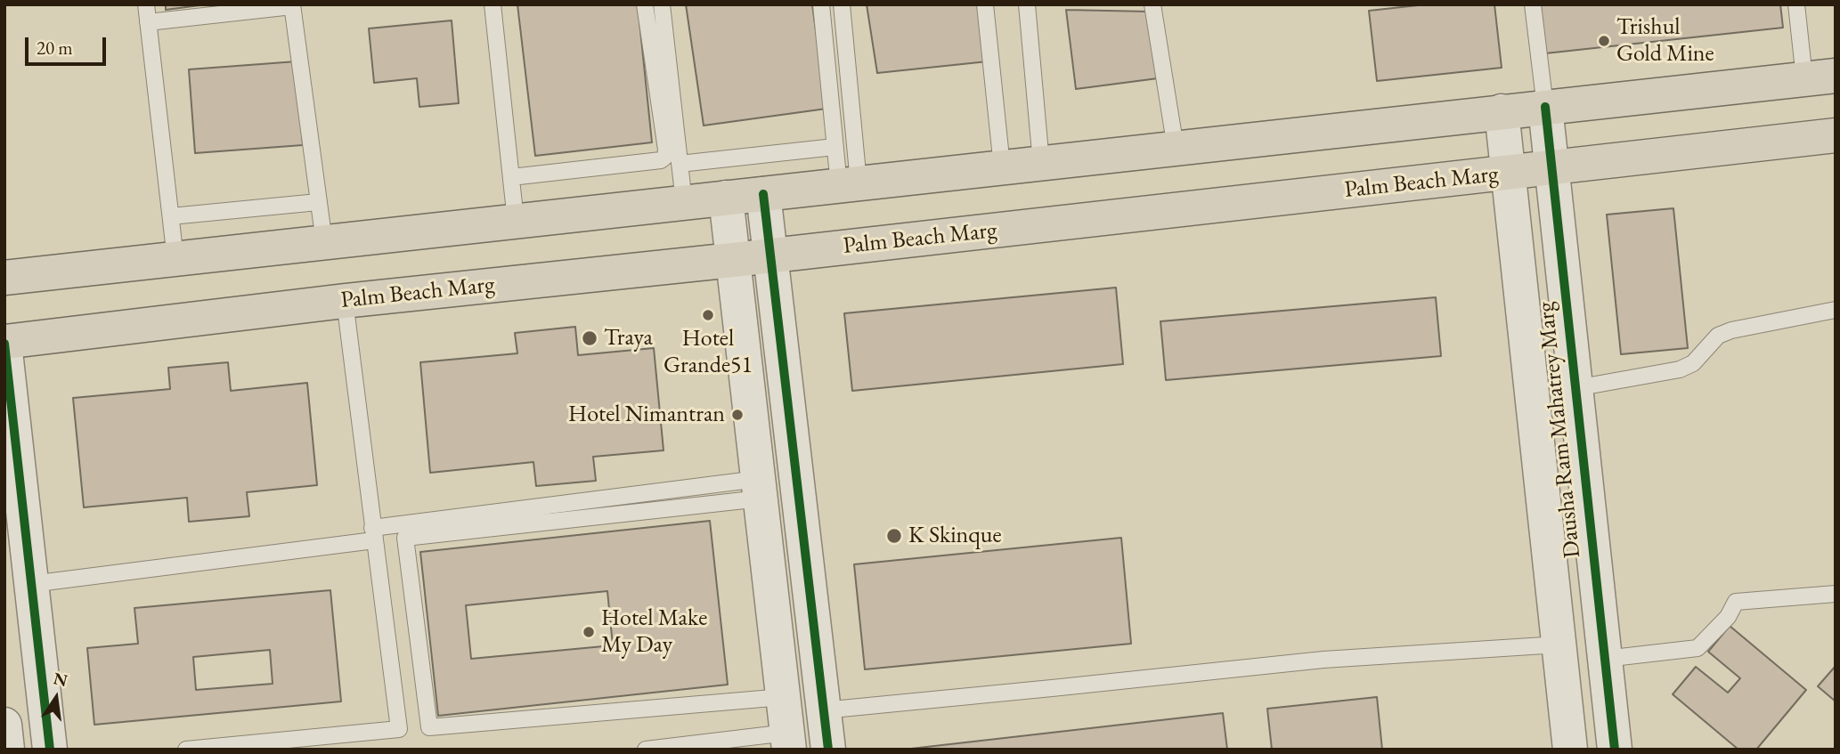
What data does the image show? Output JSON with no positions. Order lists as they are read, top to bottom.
{
  "streets": {
    "main road": ["Palm Beach Marg"],
    "street": ["Dausha Ram Mahatrey Marg"]
  },
  "crossings": [
    ["Palm Beach Marg", "Dausha Ram Mahatrey Marg"]
  ],
  "places": [
    "Trishul Gold Mine",
    "Hotel Grande51",
    "Traya",
    "Hotel Nimantran",
    "K Skinque",
    "Hotel Make My Day"
  ],
  "scale_bar": "20 m",
  "north": "top"
}
